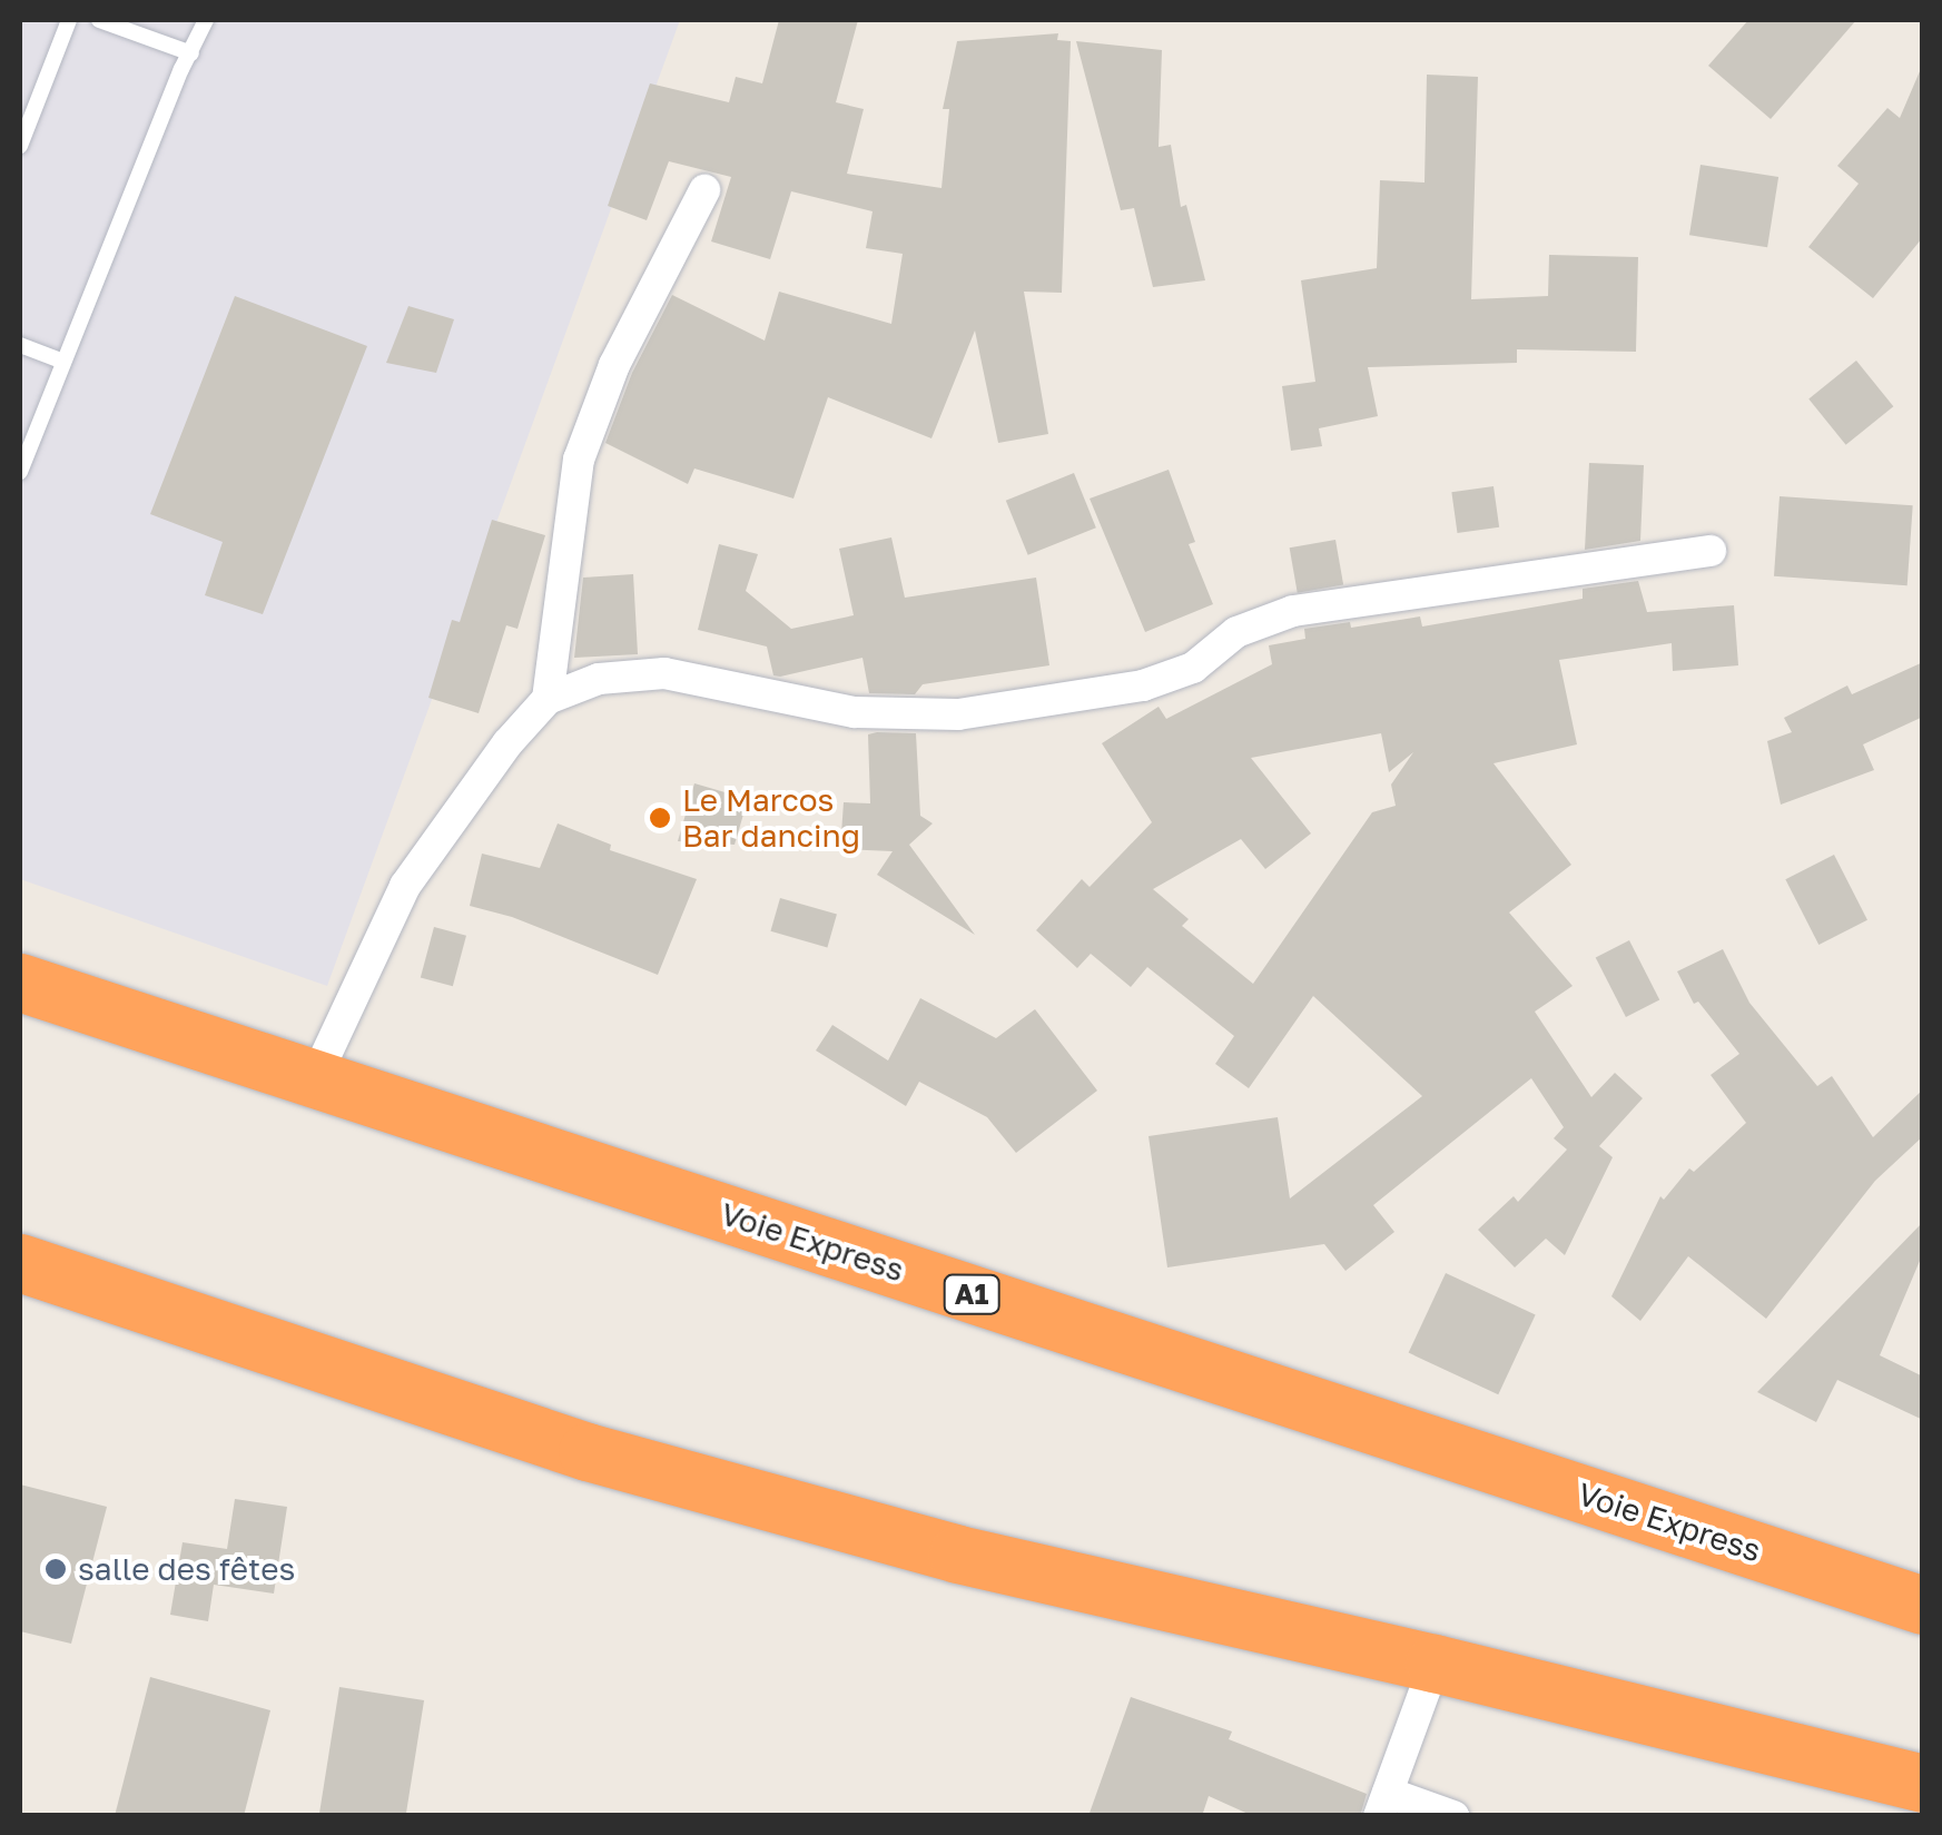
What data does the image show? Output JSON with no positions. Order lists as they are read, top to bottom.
{
  "streets": {
    "highway": ["Voie Express", "A1"]
  },
  "places": ["Le Marcos Bar dancing", "salle des fêtes"]
}
